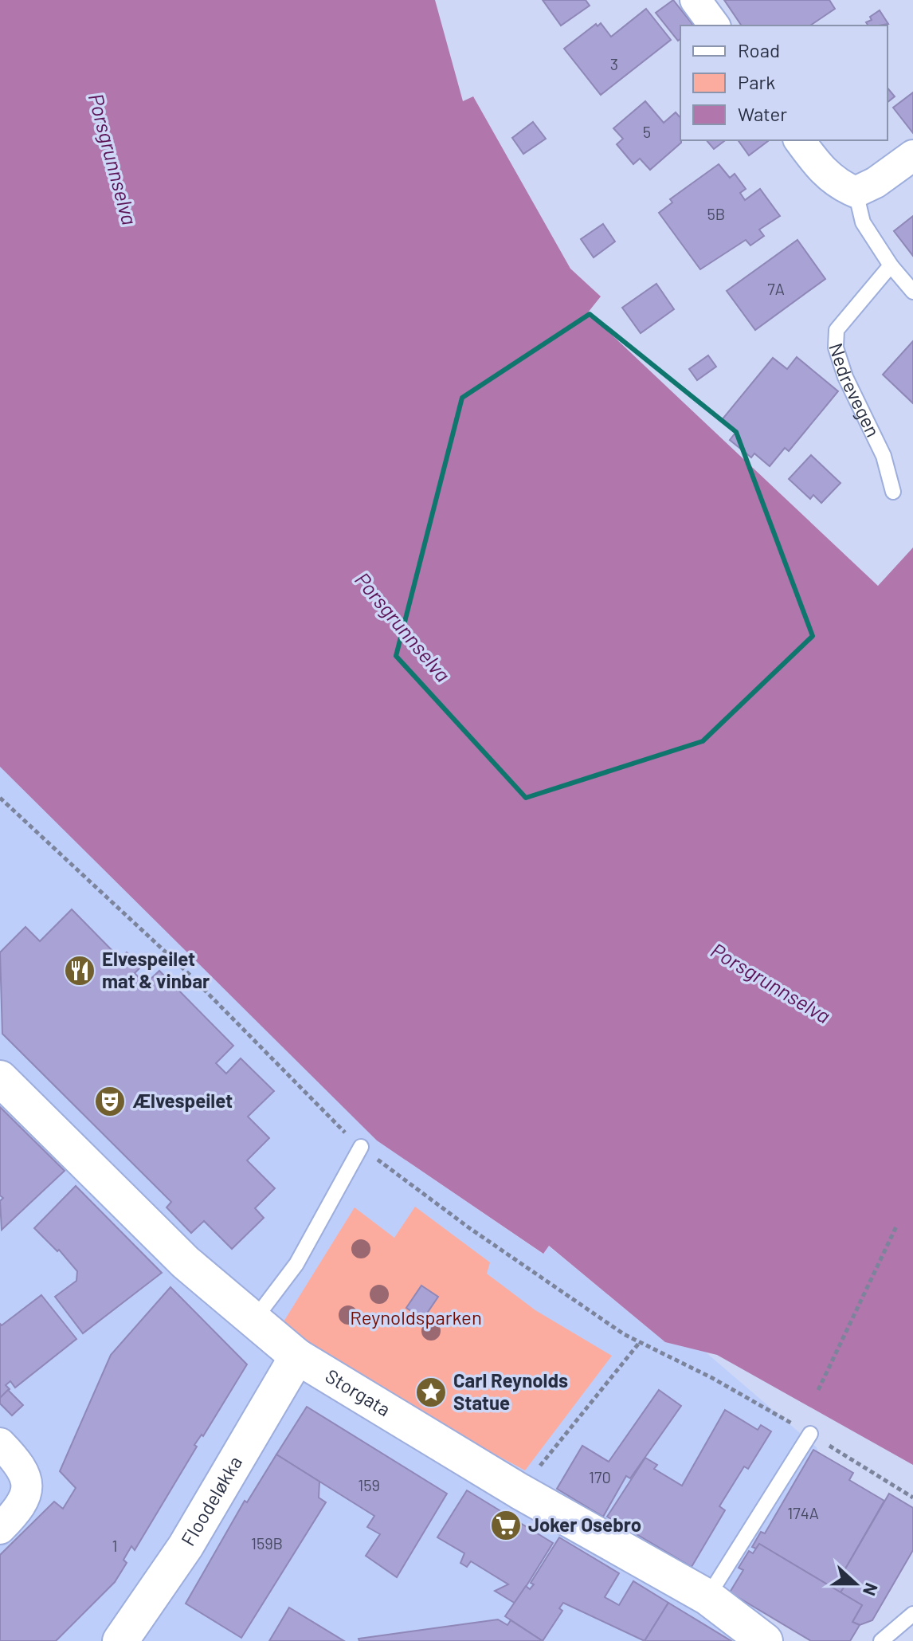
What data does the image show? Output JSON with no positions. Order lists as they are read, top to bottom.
{
  "streets": {
    "street": ["Storgata", "Floodeløkka"],
    "lane": ["Nedrevegen"]
  },
  "crossings": [
    ["Storgata", "Floodeløkka"]
  ],
  "water": ["Porsgrunnselva"],
  "parks": ["Reynoldsparken"],
  "places": {
    "restaurant": ["Elvespeilet mat & vinbar"],
    "theatre": ["Ælvespeilet"],
    "place": ["Carl Reynolds Statue"],
    "supermarket": ["Joker Osebro"]
  },
  "house_numbers": [
    "3",
    "5",
    "5B",
    "7A",
    "170",
    "159",
    "174A",
    "159B",
    "1"
  ],
  "legend": ["Road", "Park", "Water"],
  "north": "right"
}
